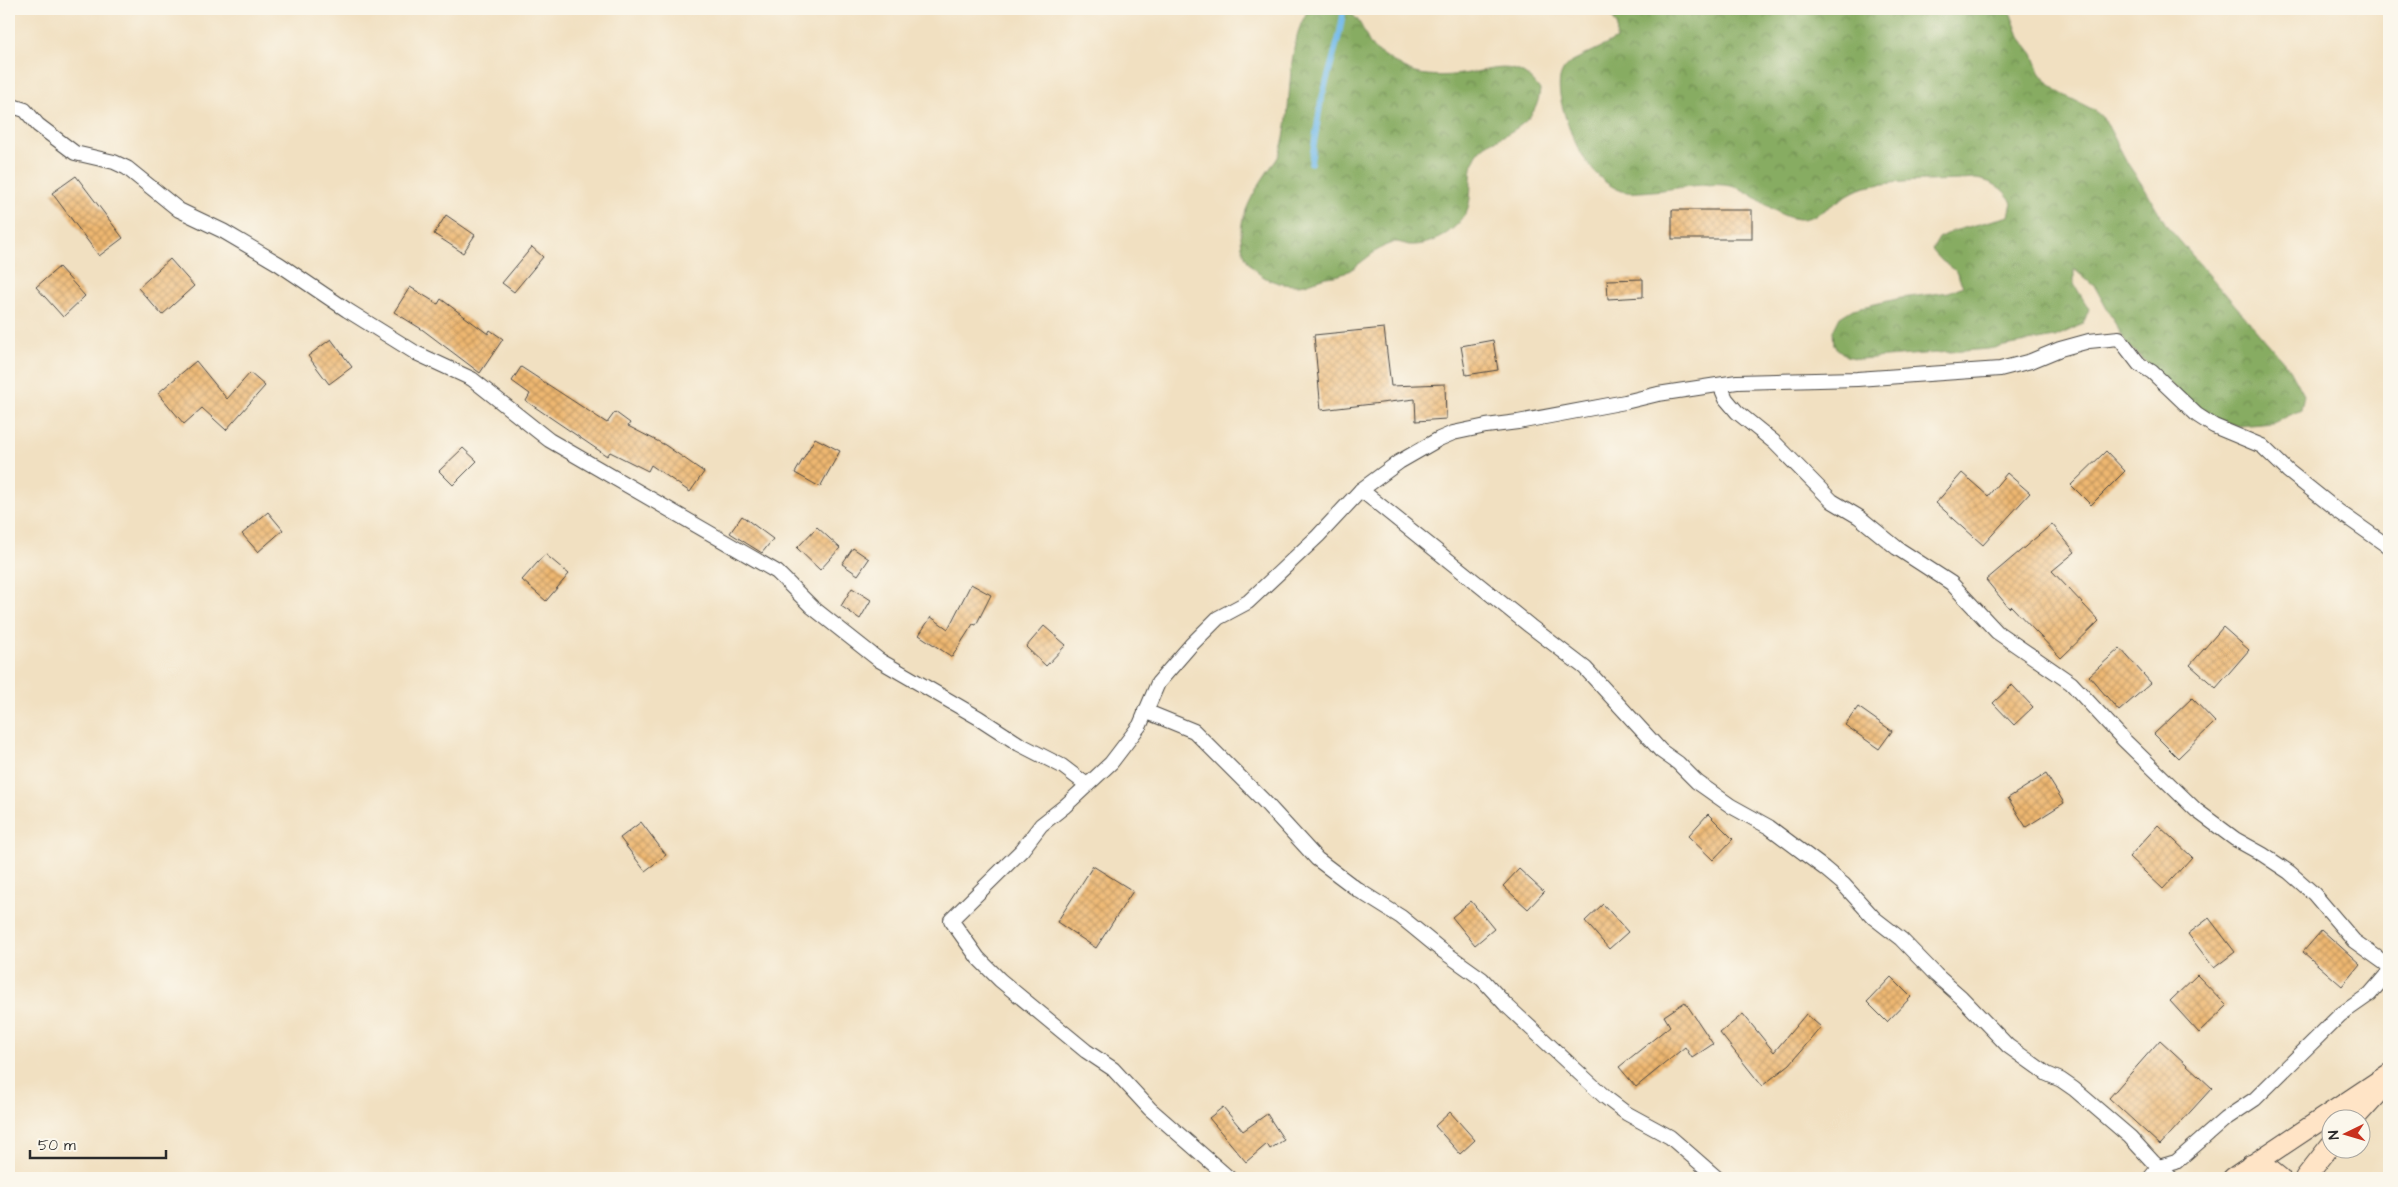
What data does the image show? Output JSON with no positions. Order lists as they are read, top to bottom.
{
  "scale_bar": "50 m",
  "north": "left"
}
